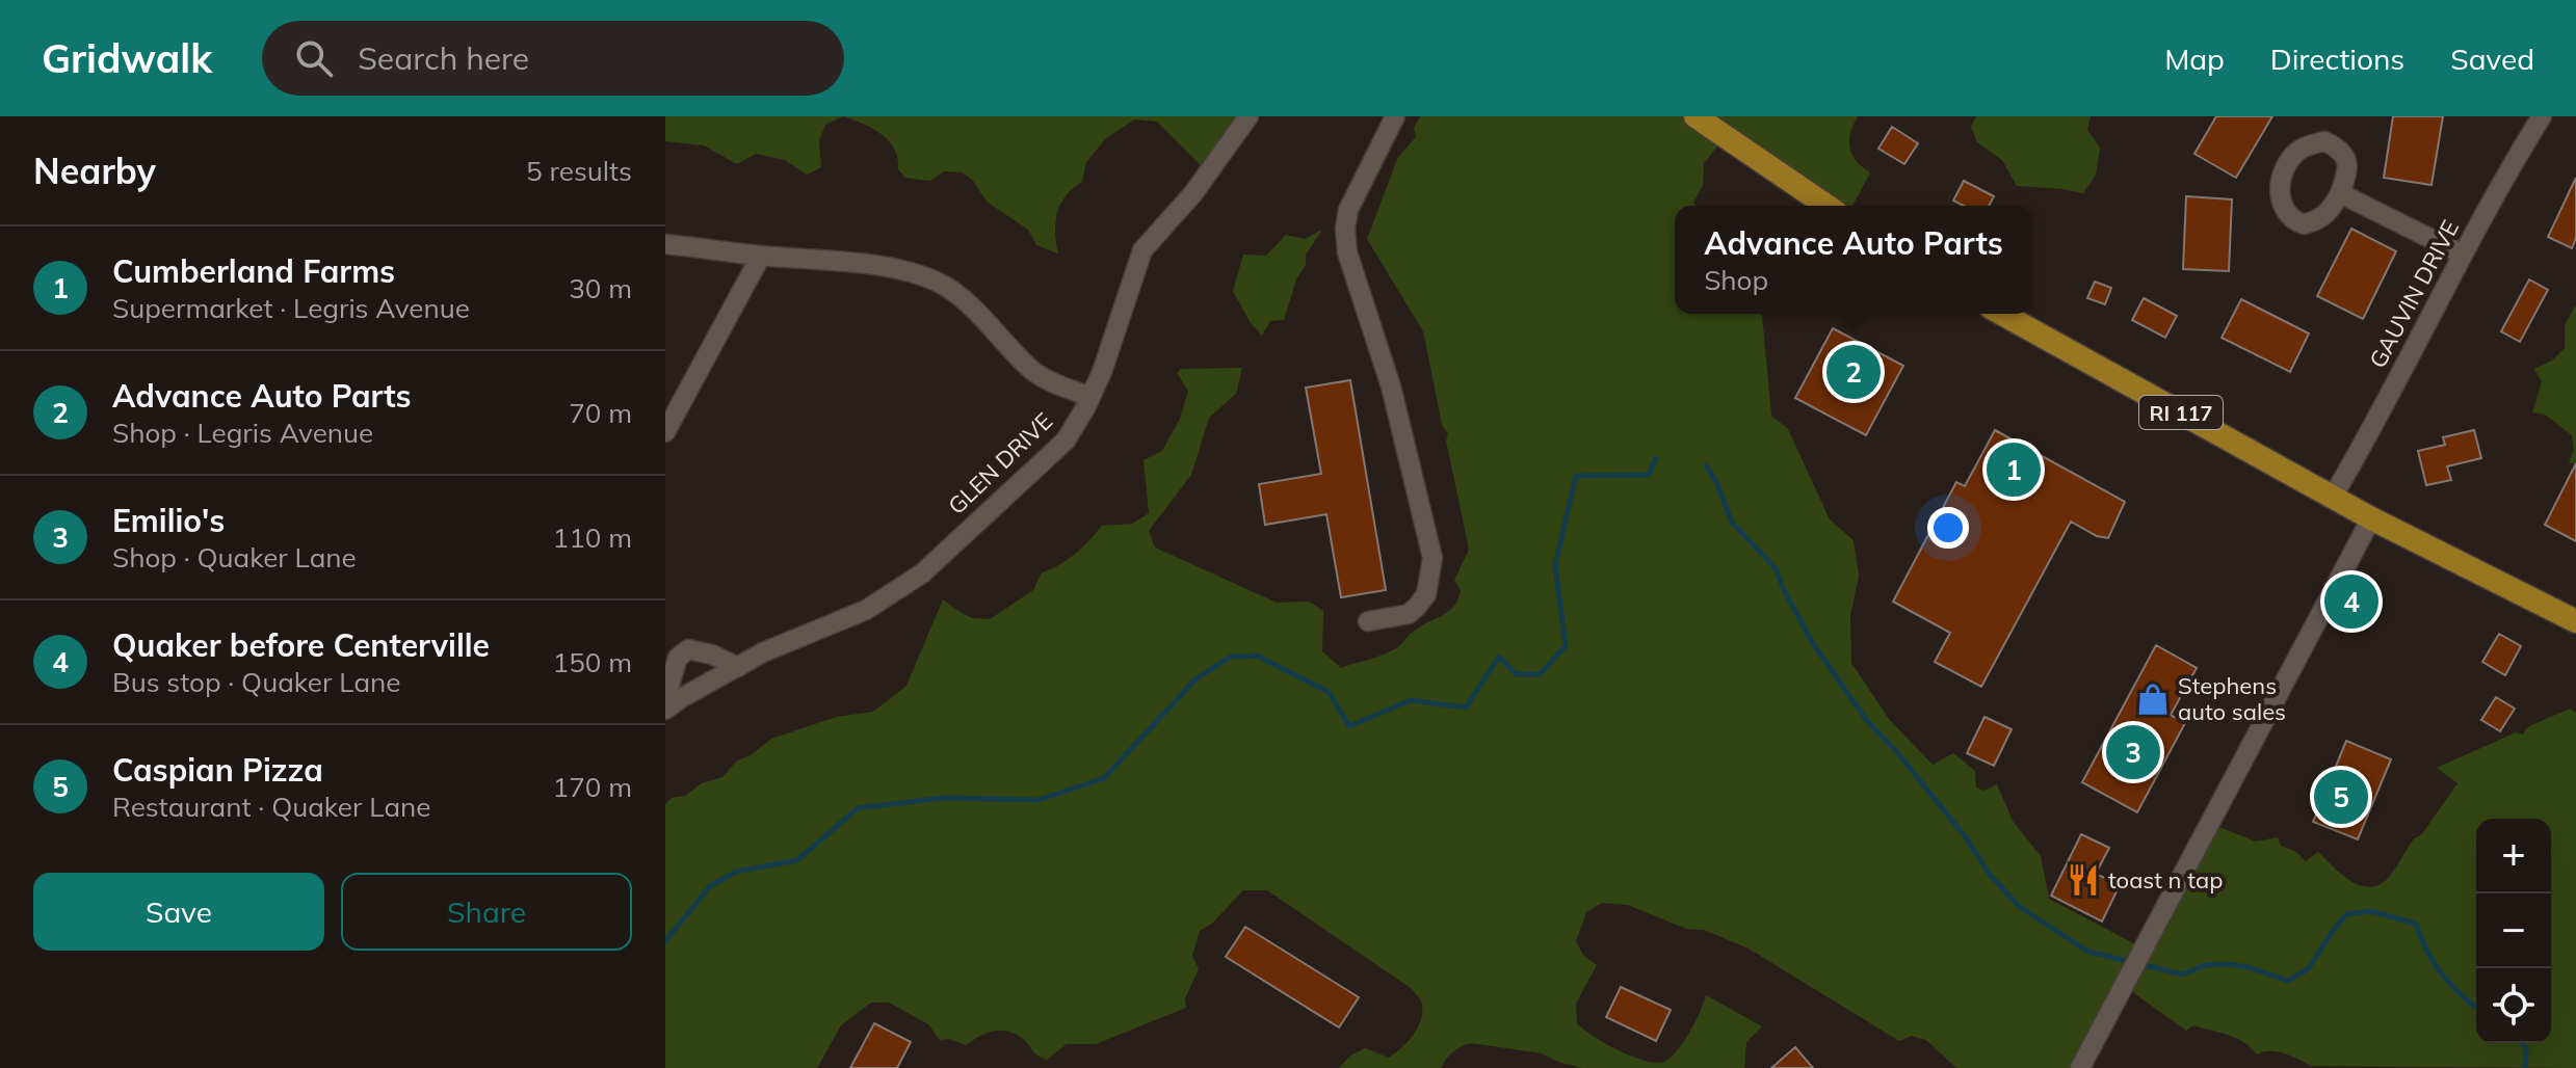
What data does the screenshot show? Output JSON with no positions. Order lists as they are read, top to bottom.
{
  "streets": {
    "main road": ["RI 117"],
    "street": ["GAUVIN DRIVE", "GLEN DRIVE"]
  },
  "crossings": [
    ["GAUVIN DRIVE", "RI 117"]
  ],
  "places": {
    "shop": ["Stephens auto sales"],
    "restaurant": ["toast n tap"]
  },
  "page": {
    "header": "Gridwalk",
    "search": "Search here",
    "nav": ["Map", "Directions", "Saved"],
    "heading": ["Nearby", "5 results"],
    "popup": ["Advance Auto Parts", "Shop"],
    "list": [
      {
        "mark": "1",
        "name": "Cumberland Farms",
        "note": "Supermarket · Legris Avenue",
        "value": "30 m"
      },
      {
        "mark": "2",
        "name": "Advance Auto Parts",
        "note": "Shop · Legris Avenue",
        "value": "70 m"
      },
      {
        "mark": "3",
        "name": "Emilio's",
        "note": "Shop · Quaker Lane",
        "value": "110 m"
      },
      {
        "mark": "4",
        "name": "Quaker before Centerville",
        "note": "Bus stop · Quaker Lane",
        "value": "150 m"
      },
      {
        "mark": "5",
        "name": "Caspian Pizza",
        "note": "Restaurant · Quaker Lane",
        "value": "170 m"
      }
    ],
    "pins": [
      "2",
      "1",
      "4",
      "3",
      "5"
    ],
    "map_buttons": ["+", "−"],
    "buttons": ["Save", "Share"]
  }
}
